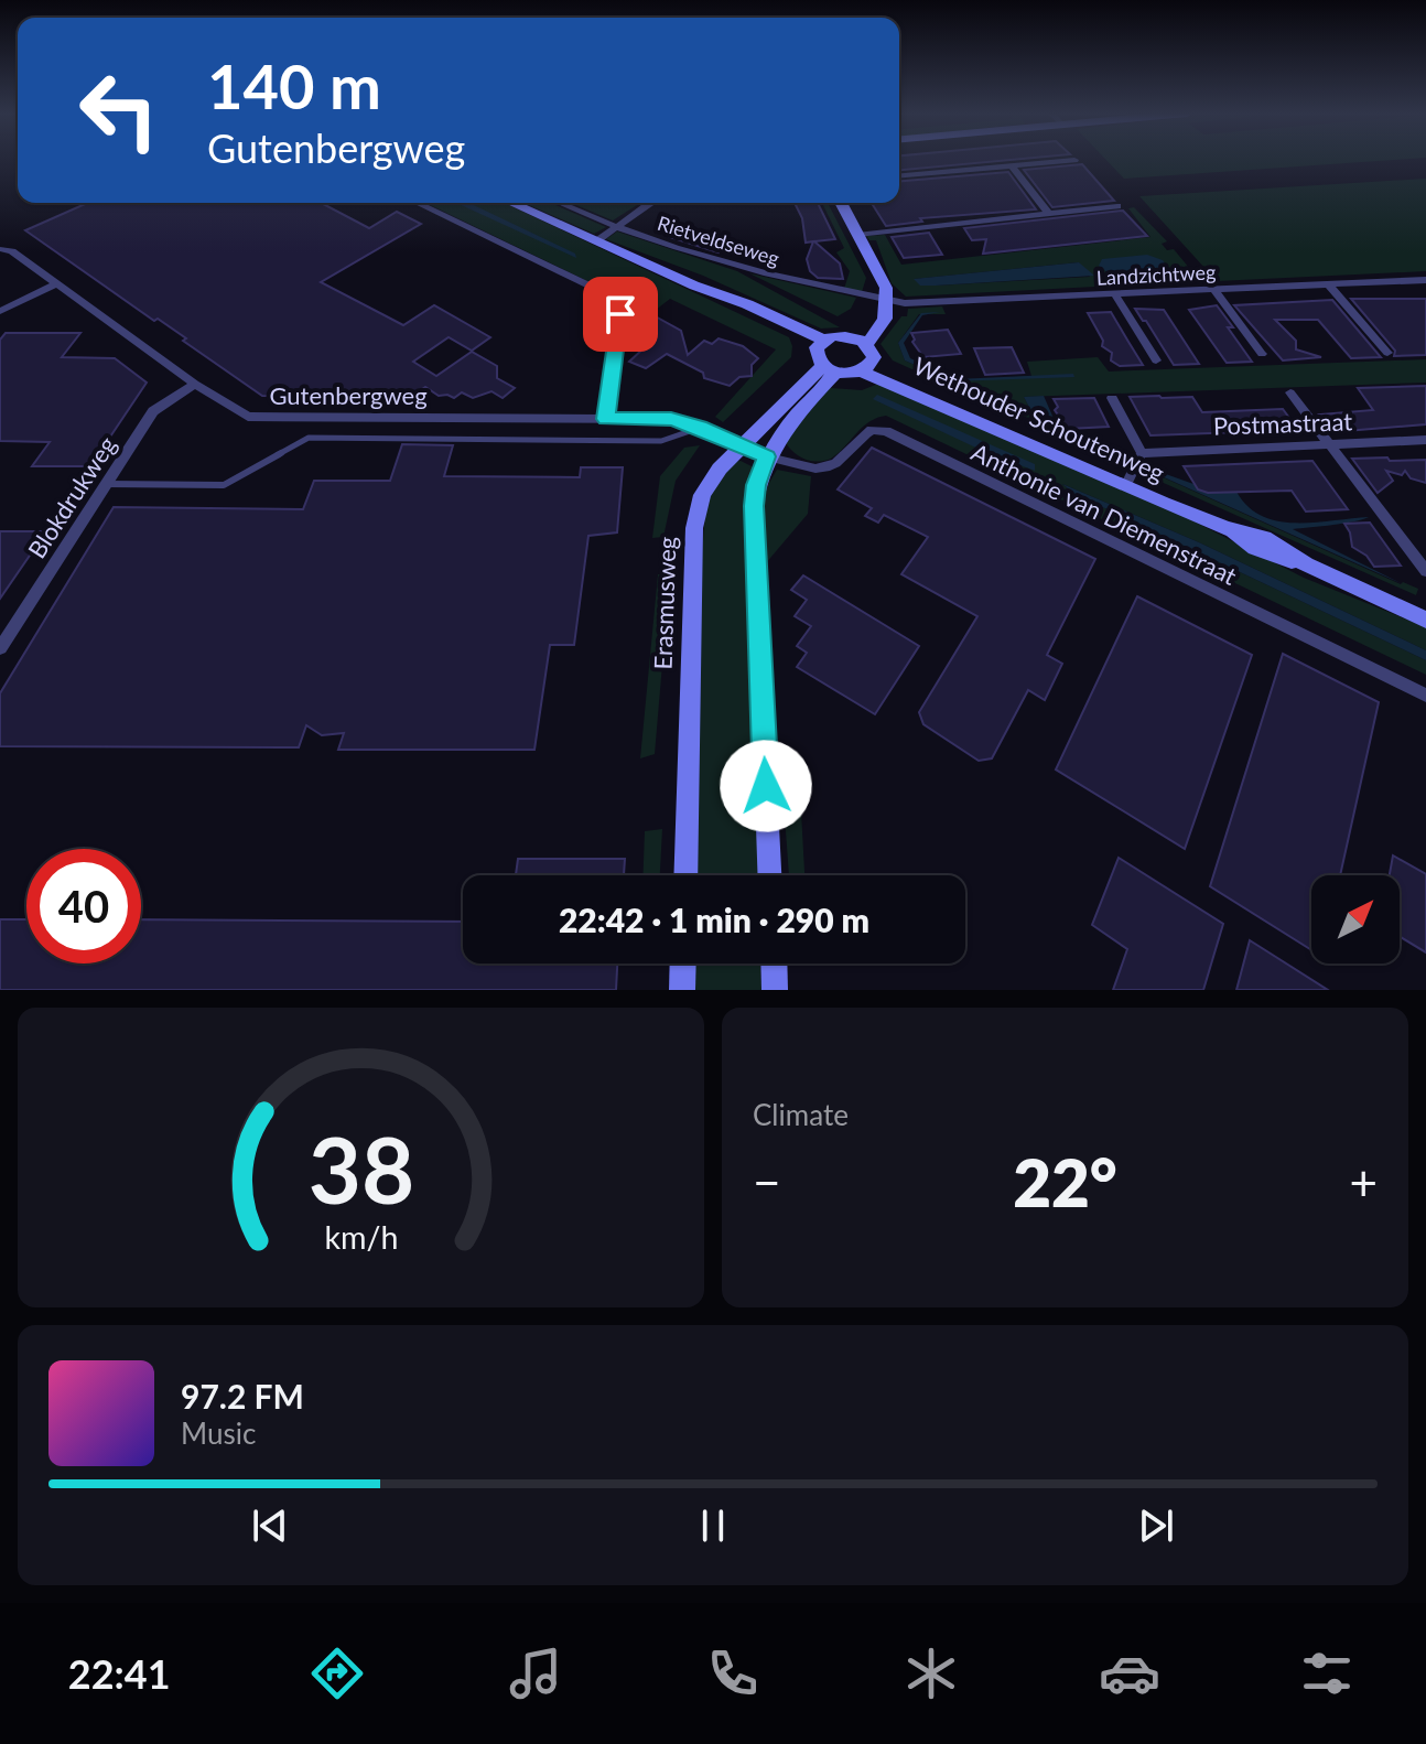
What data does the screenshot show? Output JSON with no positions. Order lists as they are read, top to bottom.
{
  "streets": {
    "street": [
      "Rietveldseweg",
      "Landzichtweg",
      "Gutenbergweg",
      "Wethouder Schoutenweg",
      "Postmastraat",
      "Blokdrukweg",
      "Anthonie van Diemenstraat",
      "Erasmusweg"
    ]
  },
  "crossings": [
    ["Rietveldseweg", "Landzichtweg"],
    ["Gutenbergweg", "Blokdrukweg"],
    ["Gutenbergweg", "Anthonie van Diemenstraat"],
    ["Gutenbergweg", "Erasmusweg"]
  ],
  "north": "top right",
  "page": {
    "turn": ["140 m", "Gutenbergweg"],
    "limit": "40",
    "trip": "22:42 · 1 min · 290 m",
    "tile": "Climate",
    "heat": ["−", "22°", "+"],
    "song": ["97.2 FM", "Music"],
    "tabs": "22:41",
    "gauge": ["38", "km/h"]
  }
}
